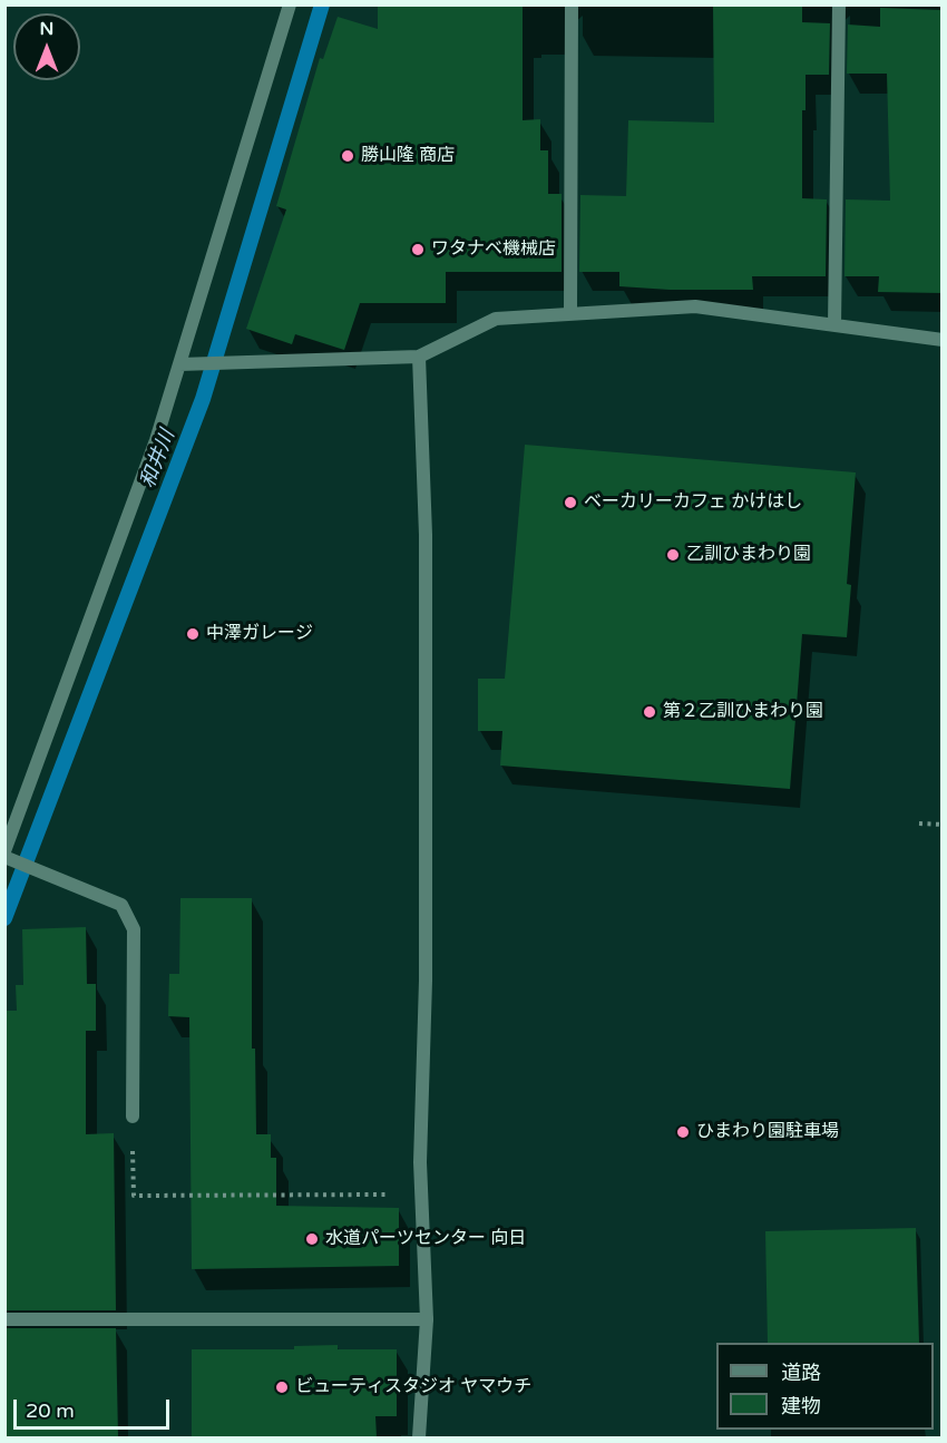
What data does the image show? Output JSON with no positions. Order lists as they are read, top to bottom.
{
  "water": ["和井川"],
  "places": [
    "勝山隆 商店",
    "ワタナベ機械店",
    "ベーカリーカフェ かけはし",
    "乙訓ひまわり園",
    "中澤ガレージ",
    "第２乙訓ひまわり園",
    "ひまわり園駐車場",
    "水道パーツセンター 向日",
    "ビューティスタジオ ヤマウチ"
  ],
  "legend": ["道路", "建物"],
  "scale_bar": "20 m",
  "north": "top"
}
